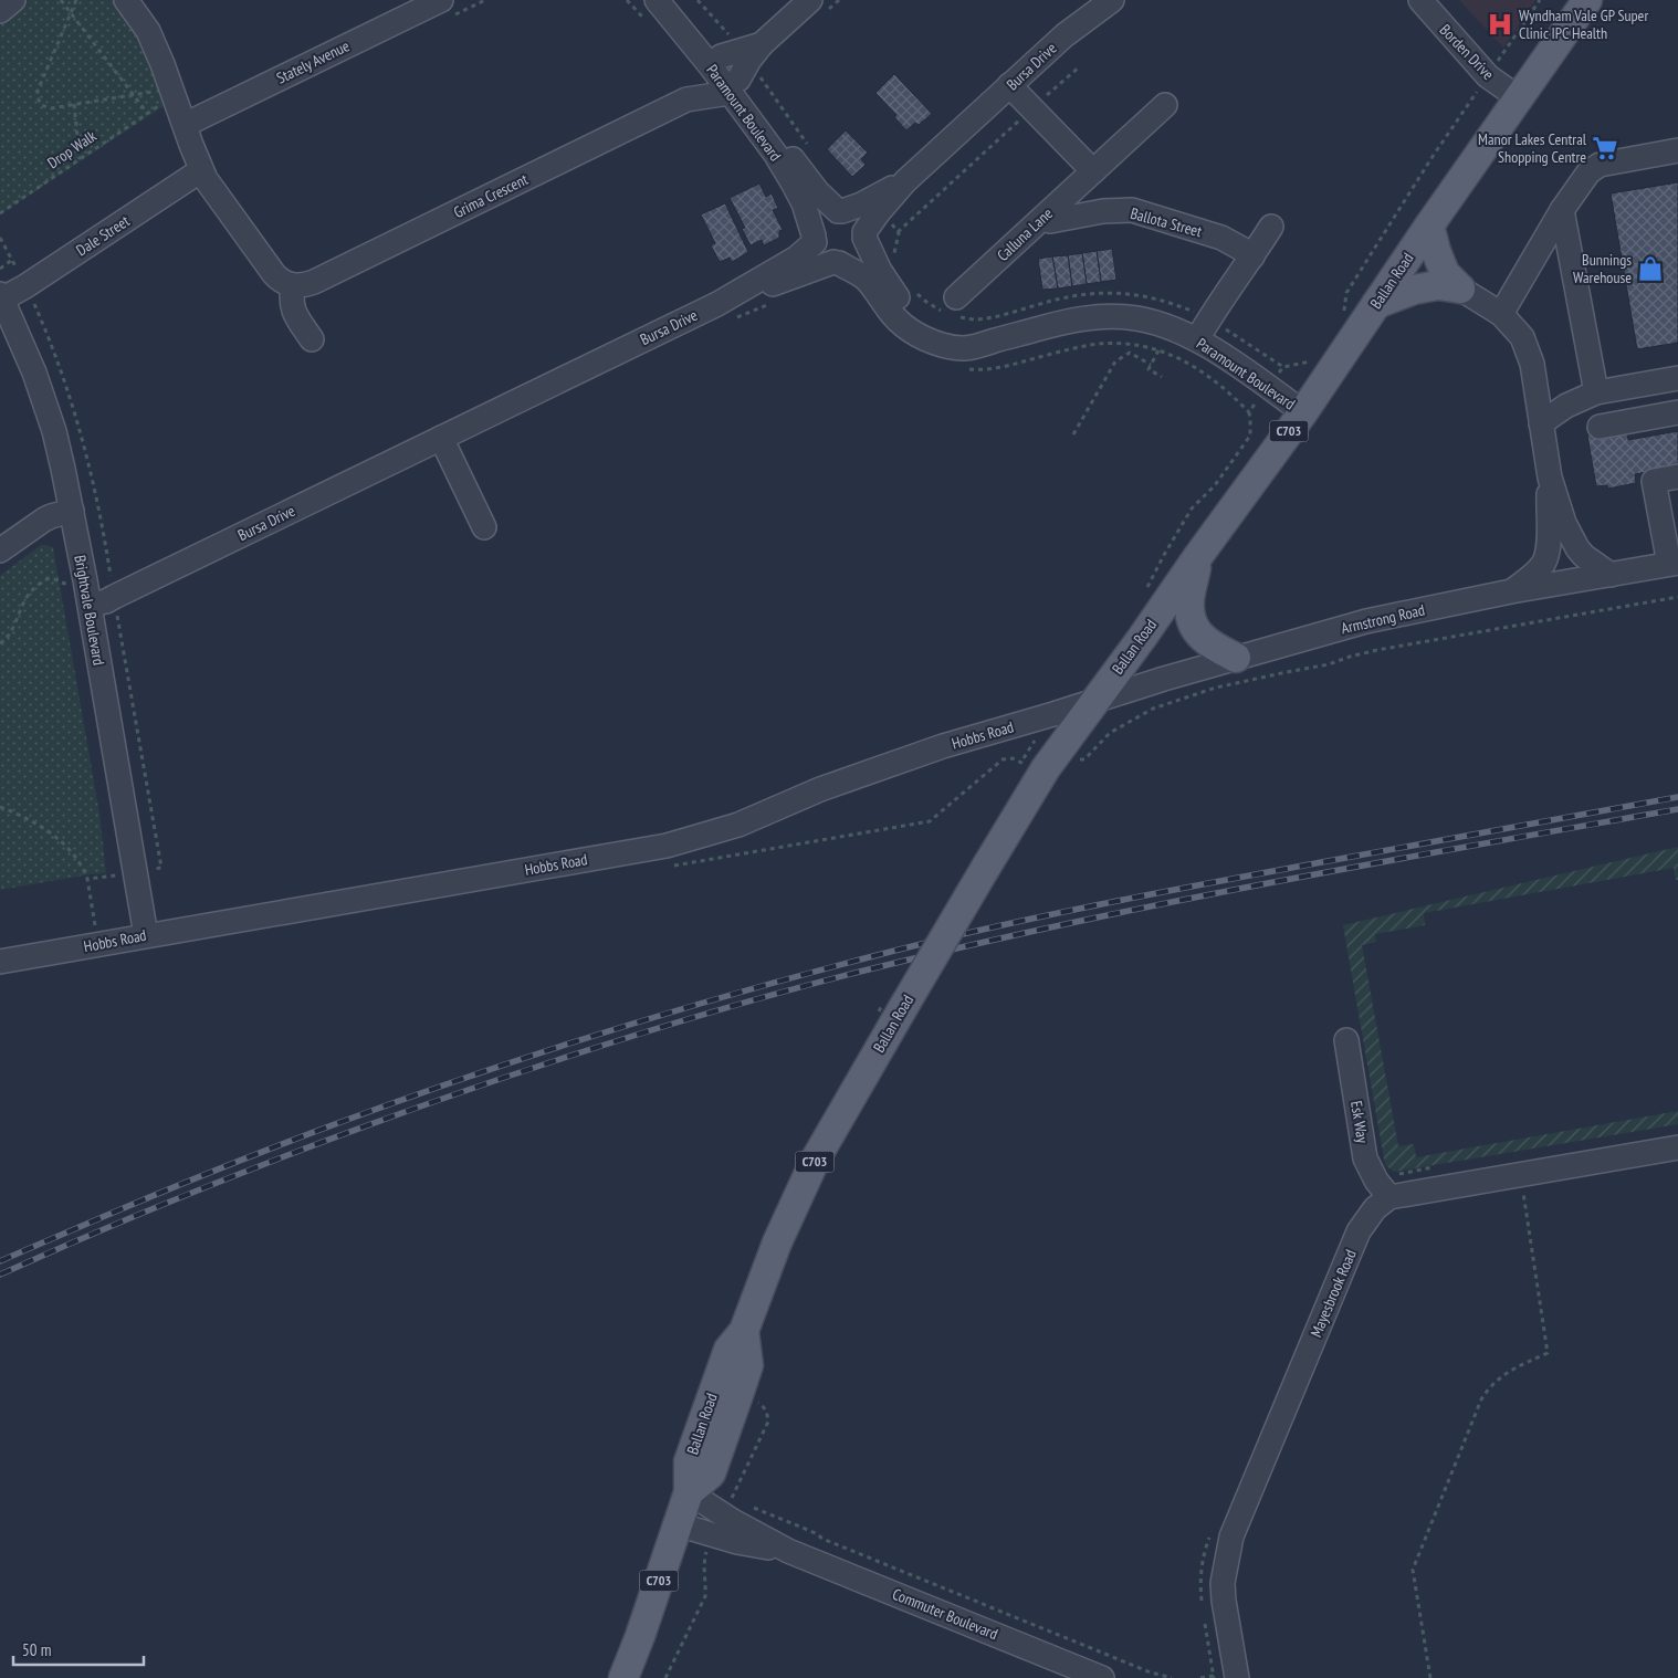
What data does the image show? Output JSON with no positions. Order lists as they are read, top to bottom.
{
  "streets": {
    "main road": ["Ballan Road", "C703"],
    "street": [
      "Borden Drive",
      "Stately Avenue",
      "Bursa Drive",
      "Paramount Boulevard",
      "Grima Crescent",
      "Ballota Street",
      "Calluna Lane",
      "Dale Street",
      "Brightvale Boulevard",
      "Armstrong Road",
      "Hobbs Road",
      "Esk Way",
      "Mayesbrook Road",
      "Commuter Boulevard"
    ],
    "path": ["Drop Walk"]
  },
  "crossings": [
    ["Borden Drive", "Ballan Road"],
    ["Bursa Drive", "Paramount Boulevard"],
    ["Bursa Drive", "Brightvale Boulevard"],
    ["Paramount Boulevard", "Grima Crescent"],
    ["Paramount Boulevard", "Ballan Road"],
    ["Ballota Street", "Calluna Lane"],
    ["Dale Street", "Brightvale Boulevard"],
    ["Ballan Road", "C703"],
    ["Ballan Road", "Armstrong Road"],
    ["Ballan Road", "Hobbs Road"],
    ["Ballan Road", "Commuter Boulevard"],
    ["C703", "Commuter Boulevard"],
    ["Brightvale Boulevard", "Hobbs Road"],
    ["Armstrong Road", "Hobbs Road"],
    ["Esk Way", "Mayesbrook Road"]
  ],
  "places": {
    "hospital": ["Wyndham Vale GP Super Clinic IPC Health"],
    "supermarket": ["Manor Lakes Central Shopping Centre"],
    "shop": ["Bunnings Warehouse"]
  },
  "scale_bar": "50 m"
}
